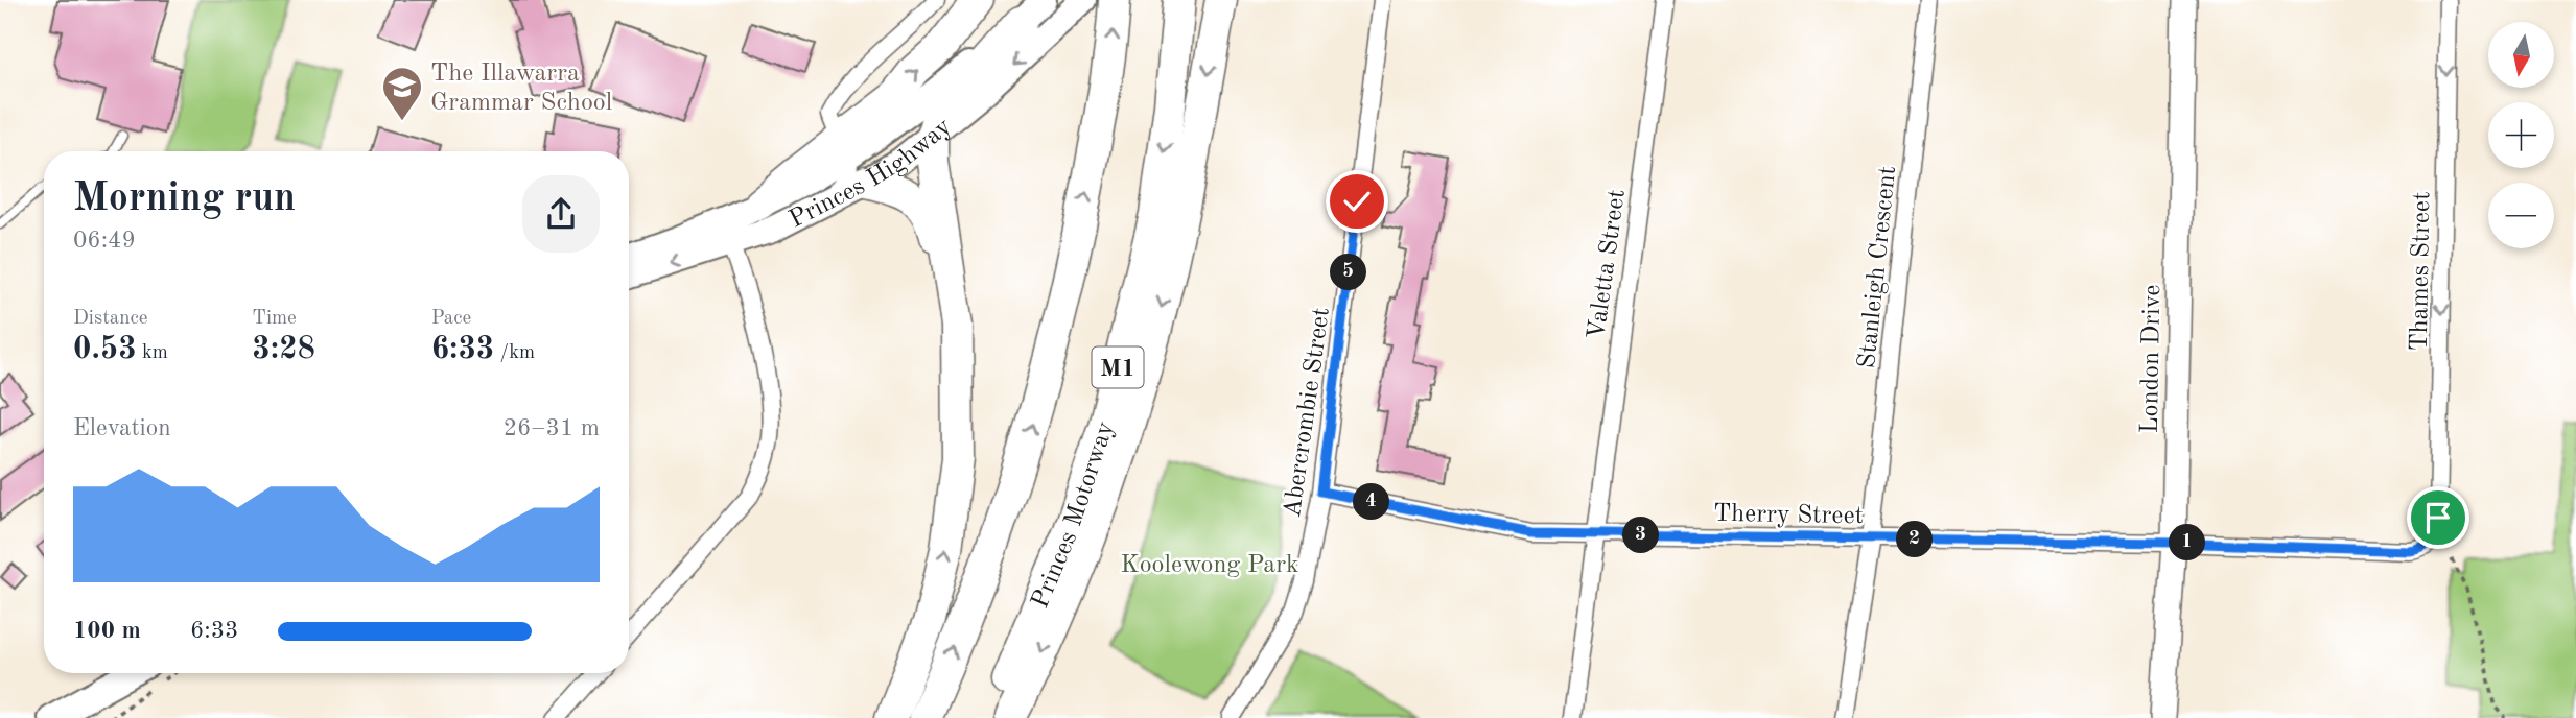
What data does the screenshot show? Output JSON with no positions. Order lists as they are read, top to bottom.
{
  "streets": {
    "highway": ["M1", "Princes Motorway"],
    "main road": ["Princes Highway"],
    "street": [
      "Valetta Street",
      "Stanleigh Crescent",
      "Thames Street",
      "London Drive",
      "Abercrombie Street",
      "Therry Street"
    ]
  },
  "crossings": [
    ["Valetta Street", "Therry Street"],
    ["Stanleigh Crescent", "Therry Street"],
    ["Thames Street", "Therry Street"],
    ["London Drive", "Therry Street"],
    ["Abercrombie Street", "Therry Street"]
  ],
  "one_way": ["Thames Street"],
  "parks": ["Koolewong Park"],
  "places": {
    "school or university": ["The Illawarra Grammar School"]
  },
  "north": "bottom",
  "page": {
    "map_buttons": ["+", "−"],
    "heading": ["Morning run", "06:49"],
    "pins": [
      "5",
      "4",
      "3",
      "2",
      "1"
    ],
    "stats": [
      ["Distance", "0.53 km"],
      ["Time", "3:28"],
      ["Pace", "6:33 /km"]
    ],
    "chart": ["Elevation", "26–31 m"],
    "list": [
      {
        "name": "100 m",
        "note": "6:33"
      }
    ]
  }
}
